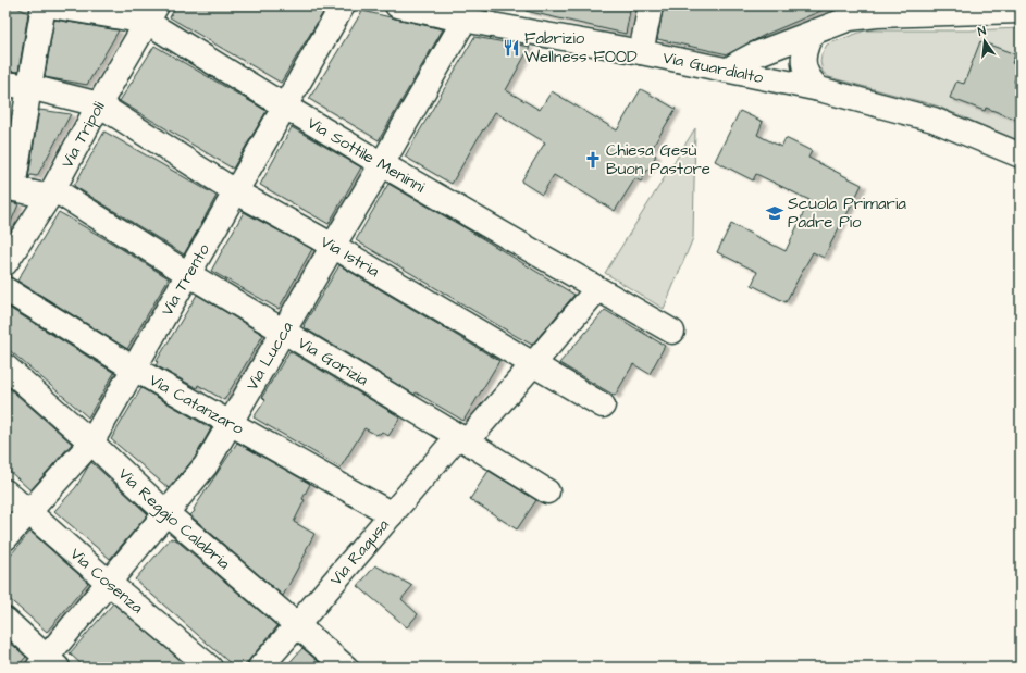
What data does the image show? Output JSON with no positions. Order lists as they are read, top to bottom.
{
  "streets": {
    "street": [
      "Via Guardialto",
      "Via Tripoli",
      "Via Sottile Meninni",
      "Via Istria",
      "Via Trento",
      "Via Lucca",
      "Via Gorizia",
      "Via Catanzaro",
      "Via Reggio Calabria",
      "Via Ragusa",
      "Via Cosenza"
    ]
  },
  "crossings": [
    ["Via Guardialto", "Via Lucca"],
    ["Via Tripoli", "Via Sottile Meninni"],
    ["Via Tripoli", "Via Istria"],
    ["Via Tripoli", "Via Gorizia"],
    ["Via Sottile Meninni", "Via Trento"],
    ["Via Sottile Meninni", "Via Lucca"],
    ["Via Sottile Meninni", "Via Ragusa"],
    ["Via Istria", "Via Trento"],
    ["Via Istria", "Via Lucca"],
    ["Via Istria", "Via Ragusa"],
    ["Via Trento", "Via Gorizia"],
    ["Via Trento", "Via Catanzaro"],
    ["Via Trento", "Via Reggio Calabria"],
    ["Via Trento", "Via Cosenza"],
    ["Via Lucca", "Via Gorizia"],
    ["Via Lucca", "Via Catanzaro"],
    ["Via Lucca", "Via Reggio Calabria"],
    ["Via Lucca", "Via Cosenza"],
    ["Via Gorizia", "Via Ragusa"],
    ["Via Catanzaro", "Via Ragusa"],
    ["Via Reggio Calabria", "Via Ragusa"]
  ],
  "places": {
    "restaurant": ["Fabrizio Wellness FOOD"],
    "church": ["Chiesa Gesù Buon Pastore"],
    "school or university": ["Scuola Primaria Padre Pio"]
  },
  "north": "top"
}
